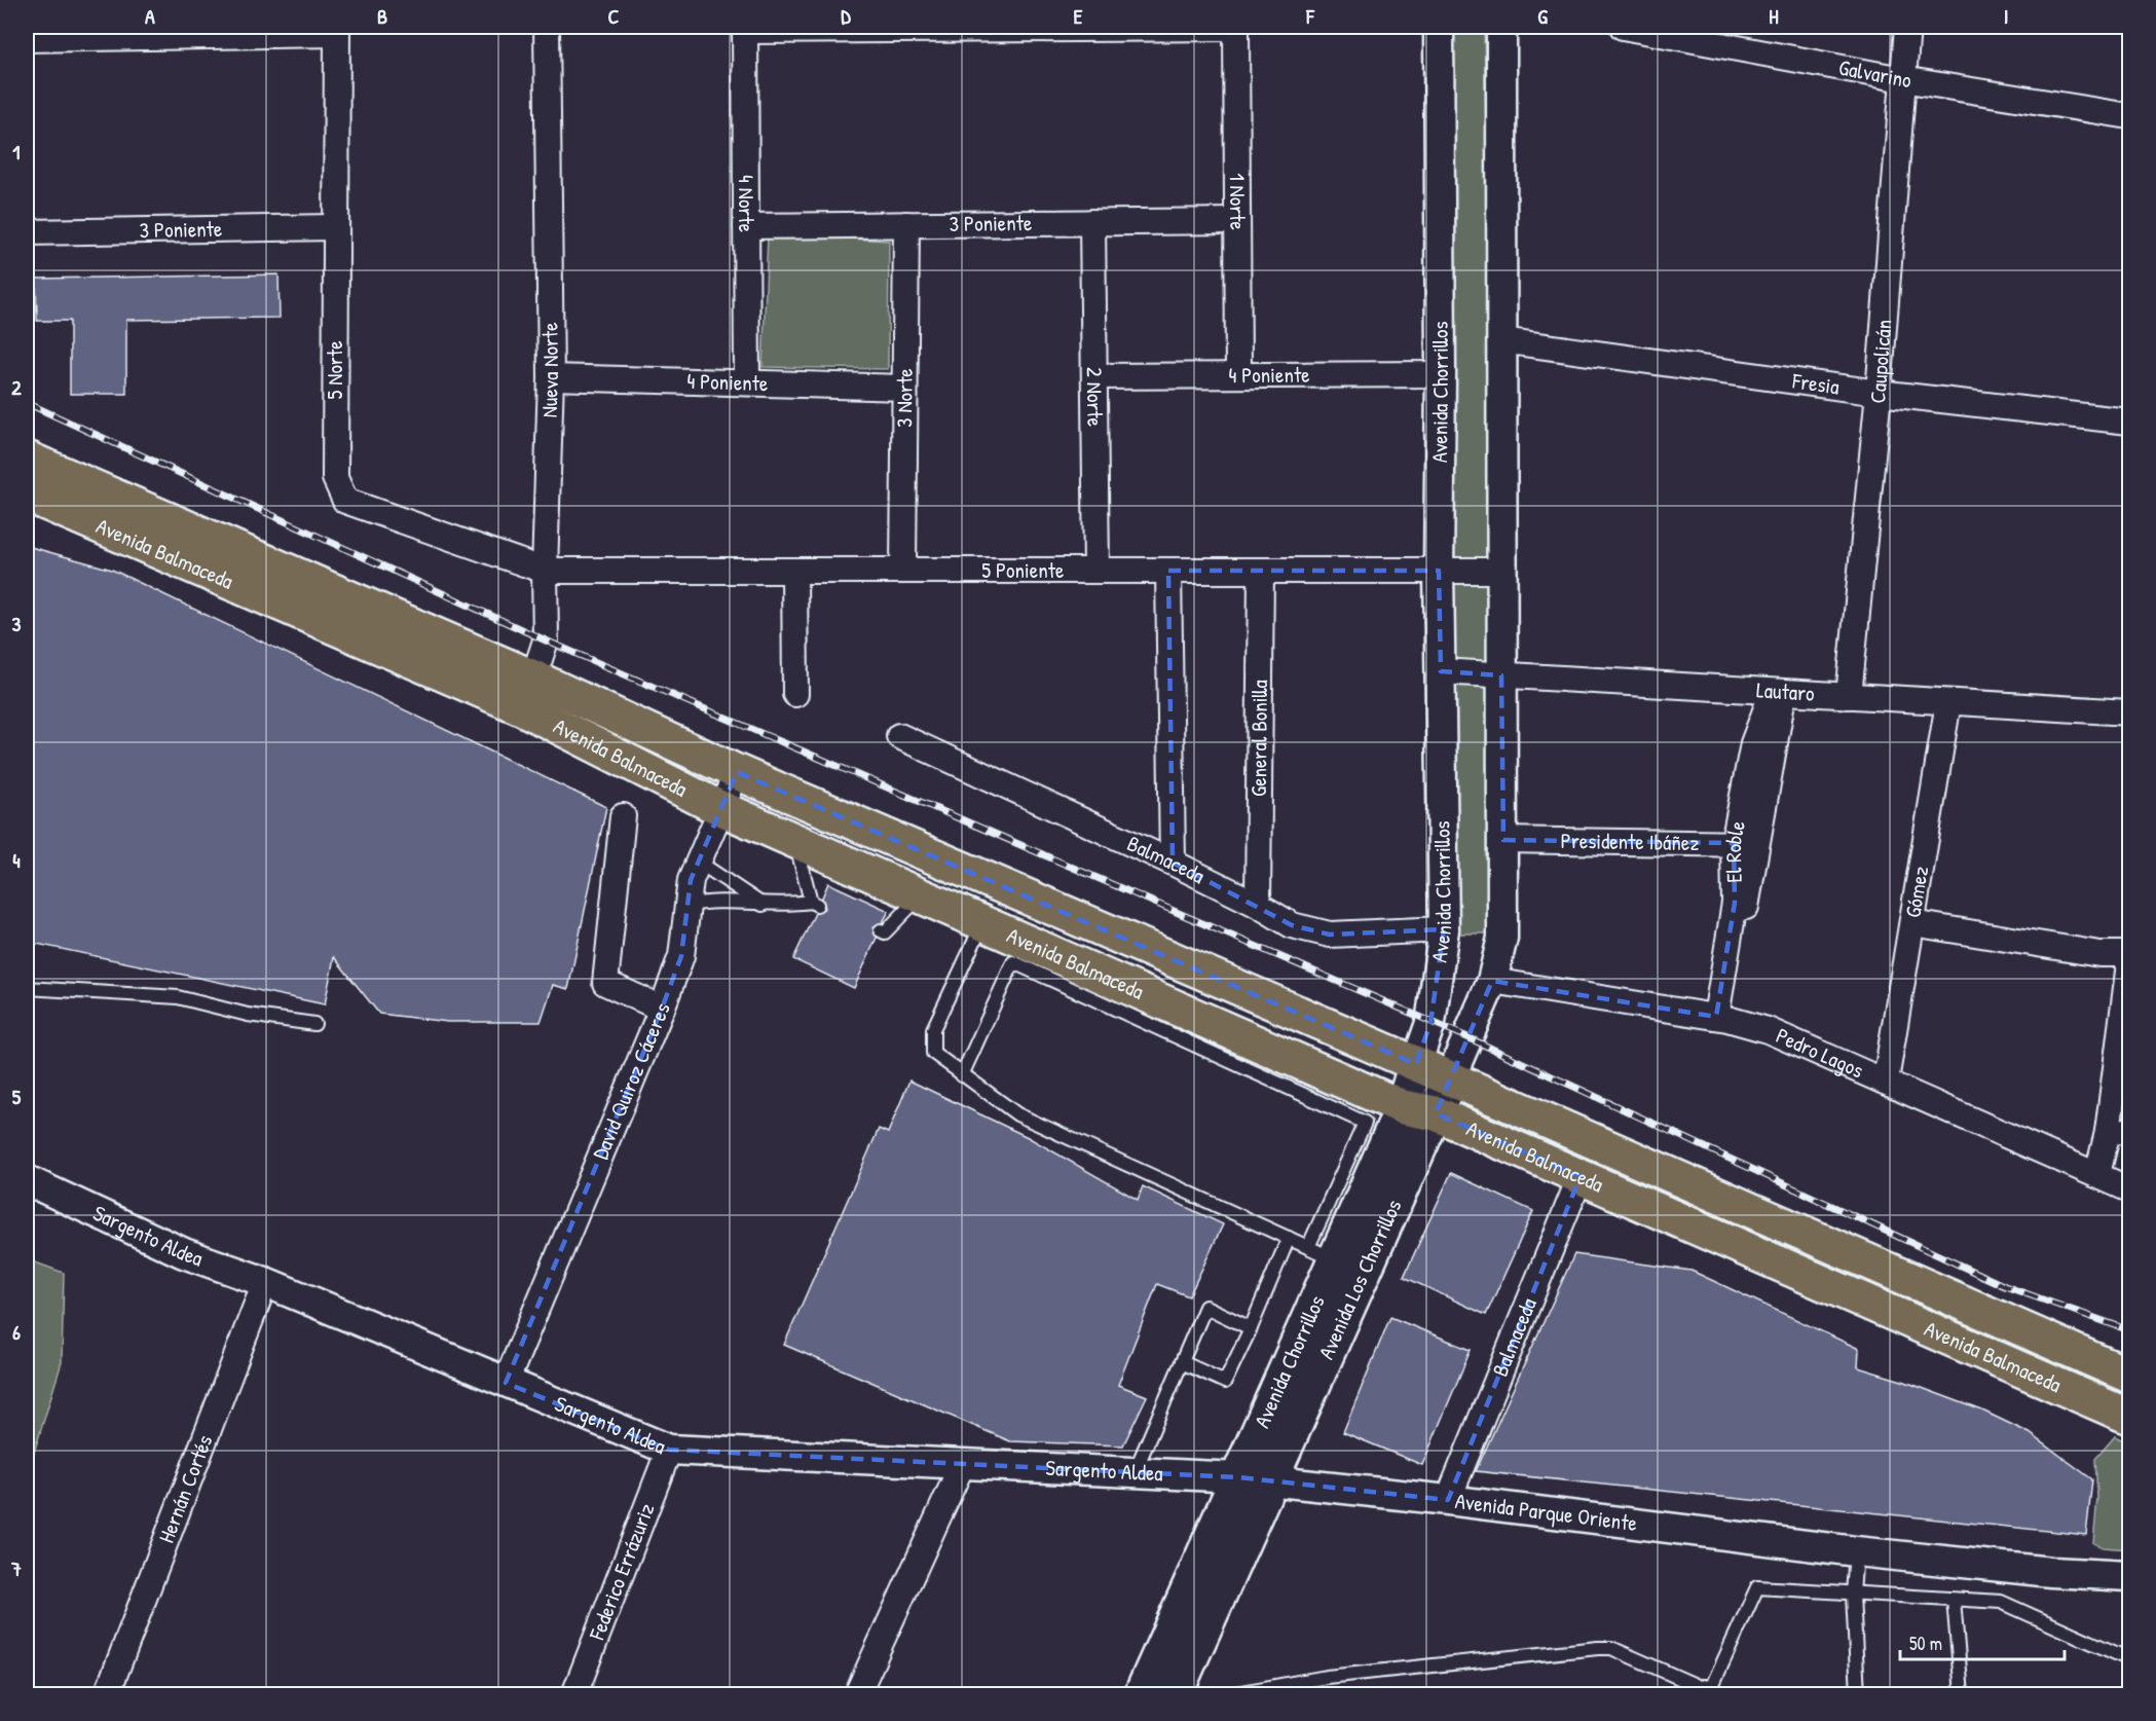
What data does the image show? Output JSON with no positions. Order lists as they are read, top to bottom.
{
  "streets": {
    "main road": ["Avenida Chorrillos", "Avenida Balmaceda", "Avenida Los Chorrillos"],
    "street": [
      "Galvarino",
      "1 Norte",
      "4 Norte",
      "3 Poniente",
      "Caupolicán",
      "Nueva Norte",
      "5 Norte",
      "4 Poniente",
      "Fresia",
      "2 Norte",
      "3 Norte",
      "5 Poniente",
      "Lautaro",
      "General Bonilla",
      "Presidente Ibáñez",
      "El Roble",
      "Balmaceda",
      "Gómez",
      "Pedro Lagos",
      "David Quiroz Cáceres",
      "Sargento Aldea",
      "Hernán Cortés",
      "Avenida Parque Oriente",
      "Federico Errázuriz"
    ]
  },
  "crossings": [
    ["Galvarino", "Caupolicán"],
    ["1 Norte", "3 Poniente"],
    ["1 Norte", "4 Poniente"],
    ["4 Norte", "3 Poniente"],
    ["4 Norte", "4 Poniente"],
    ["3 Poniente", "5 Norte"],
    ["3 Poniente", "2 Norte"],
    ["3 Poniente", "3 Norte"],
    ["Caupolicán", "Fresia"],
    ["Caupolicán", "Lautaro"],
    ["Nueva Norte", "5 Norte"],
    ["Nueva Norte", "4 Poniente"],
    ["Nueva Norte", "Avenida Balmaceda"],
    ["Nueva Norte", "5 Poniente"],
    ["5 Norte", "5 Poniente"],
    ["4 Poniente", "Avenida Chorrillos"],
    ["4 Poniente", "2 Norte"],
    ["4 Poniente", "3 Norte"],
    ["Avenida Chorrillos", "Avenida Balmaceda"],
    ["Avenida Chorrillos", "5 Poniente"],
    ["Avenida Chorrillos", "Lautaro"],
    ["Avenida Chorrillos", "Balmaceda"],
    ["Avenida Chorrillos", "Sargento Aldea"],
    ["Avenida Chorrillos", "Avenida Los Chorrillos"],
    ["Avenida Chorrillos", "Avenida Parque Oriente"],
    ["2 Norte", "5 Poniente"],
    ["3 Norte", "5 Poniente"],
    ["Avenida Balmaceda", "Balmaceda"],
    ["Avenida Balmaceda", "David Quiroz Cáceres"],
    ["Avenida Balmaceda", "Avenida Los Chorrillos"],
    ["5 Poniente", "General Bonilla"],
    ["Lautaro", "El Roble"],
    ["Lautaro", "Gómez"],
    ["General Bonilla", "Balmaceda"],
    ["Presidente Ibáñez", "El Roble"],
    ["El Roble", "Pedro Lagos"],
    ["Balmaceda", "Avenida Parque Oriente"],
    ["Gómez", "Pedro Lagos"],
    ["David Quiroz Cáceres", "Sargento Aldea"],
    ["Sargento Aldea", "Avenida Los Chorrillos"],
    ["Sargento Aldea", "Hernán Cortés"],
    ["Sargento Aldea", "Avenida Parque Oriente"],
    ["Sargento Aldea", "Federico Errázuriz"],
    ["Avenida Los Chorrillos", "Avenida Parque Oriente"]
  ],
  "scale_bar": "50 m",
  "grid": {
    "columns": [
      "A",
      "B",
      "C",
      "D",
      "E",
      "F",
      "G",
      "H",
      "I"
    ],
    "rows": [
      "1",
      "2",
      "3",
      "4",
      "5",
      "6",
      "7"
    ]
  }
}
